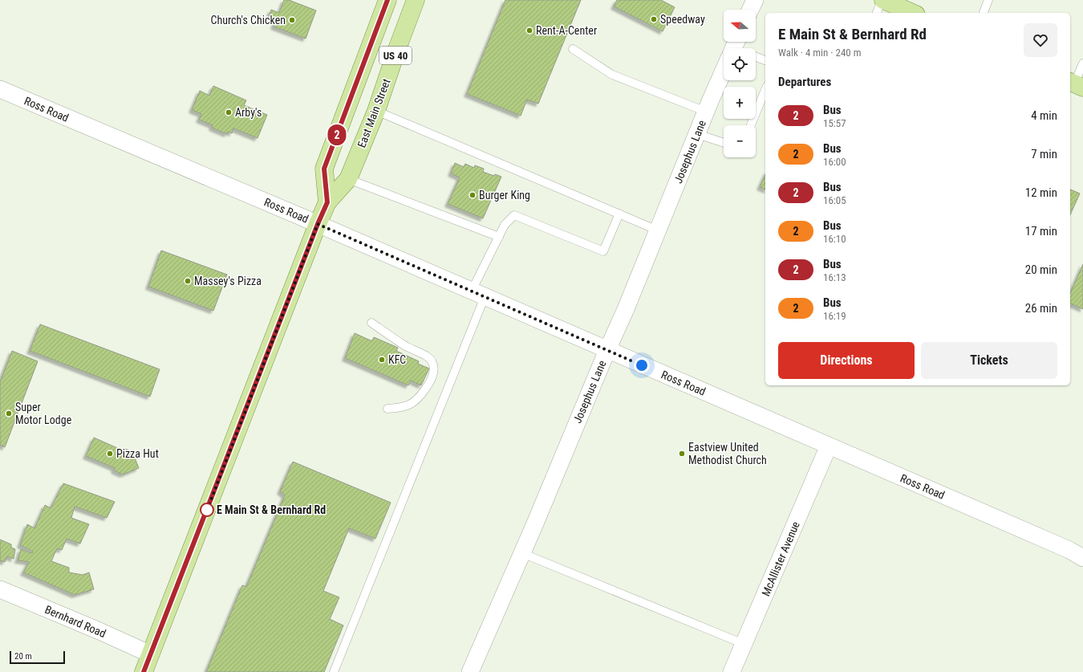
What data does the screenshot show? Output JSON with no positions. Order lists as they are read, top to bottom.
{
  "streets": {
    "main road": ["US 40", "East Main Street"],
    "street": [
      "Ross Road",
      "Josephus Lane",
      "McAllister Avenue",
      "Bernhard Road"
    ]
  },
  "crossings": [
    ["Ross Road", "East Main Street"],
    ["Ross Road", "Josephus Lane"],
    ["Ross Road", "McAllister Avenue"],
    ["East Main Street", "Bernhard Road"]
  ],
  "places": [
    "Speedway",
    "Church's Chicken",
    "Rent-A-Center",
    "Arby's",
    "Burger King",
    "Massey's Pizza",
    "KFC",
    "Super Motor Lodge",
    "Pizza Hut",
    "Eastview United Methodist Church",
    "E Main St & Bernhard Rd"
  ],
  "lines": ["bus line 2"],
  "scale_bar": "20 m",
  "north": "left",
  "page": {
    "on_map": "2",
    "map_buttons": ["+", "−"],
    "heading": [
      ["E Main St & Bernhard Rd", "Walk · 4 min · 240 m"],
      "Departures"
    ],
    "list": [
      {
        "mark": "2",
        "name": "Bus",
        "note": "15:57",
        "value": "4 min"
      },
      {
        "mark": "2",
        "name": "Bus",
        "note": "16:00",
        "value": "7 min"
      },
      {
        "mark": "2",
        "name": "Bus",
        "note": "16:05",
        "value": "12 min"
      },
      {
        "mark": "2",
        "name": "Bus",
        "note": "16:10",
        "value": "17 min"
      },
      {
        "mark": "2",
        "name": "Bus",
        "note": "16:13",
        "value": "20 min"
      },
      {
        "mark": "2",
        "name": "Bus",
        "note": "16:19",
        "value": "26 min"
      }
    ],
    "buttons": ["Directions", "Tickets"],
    "scale": "20 m"
  }
}
